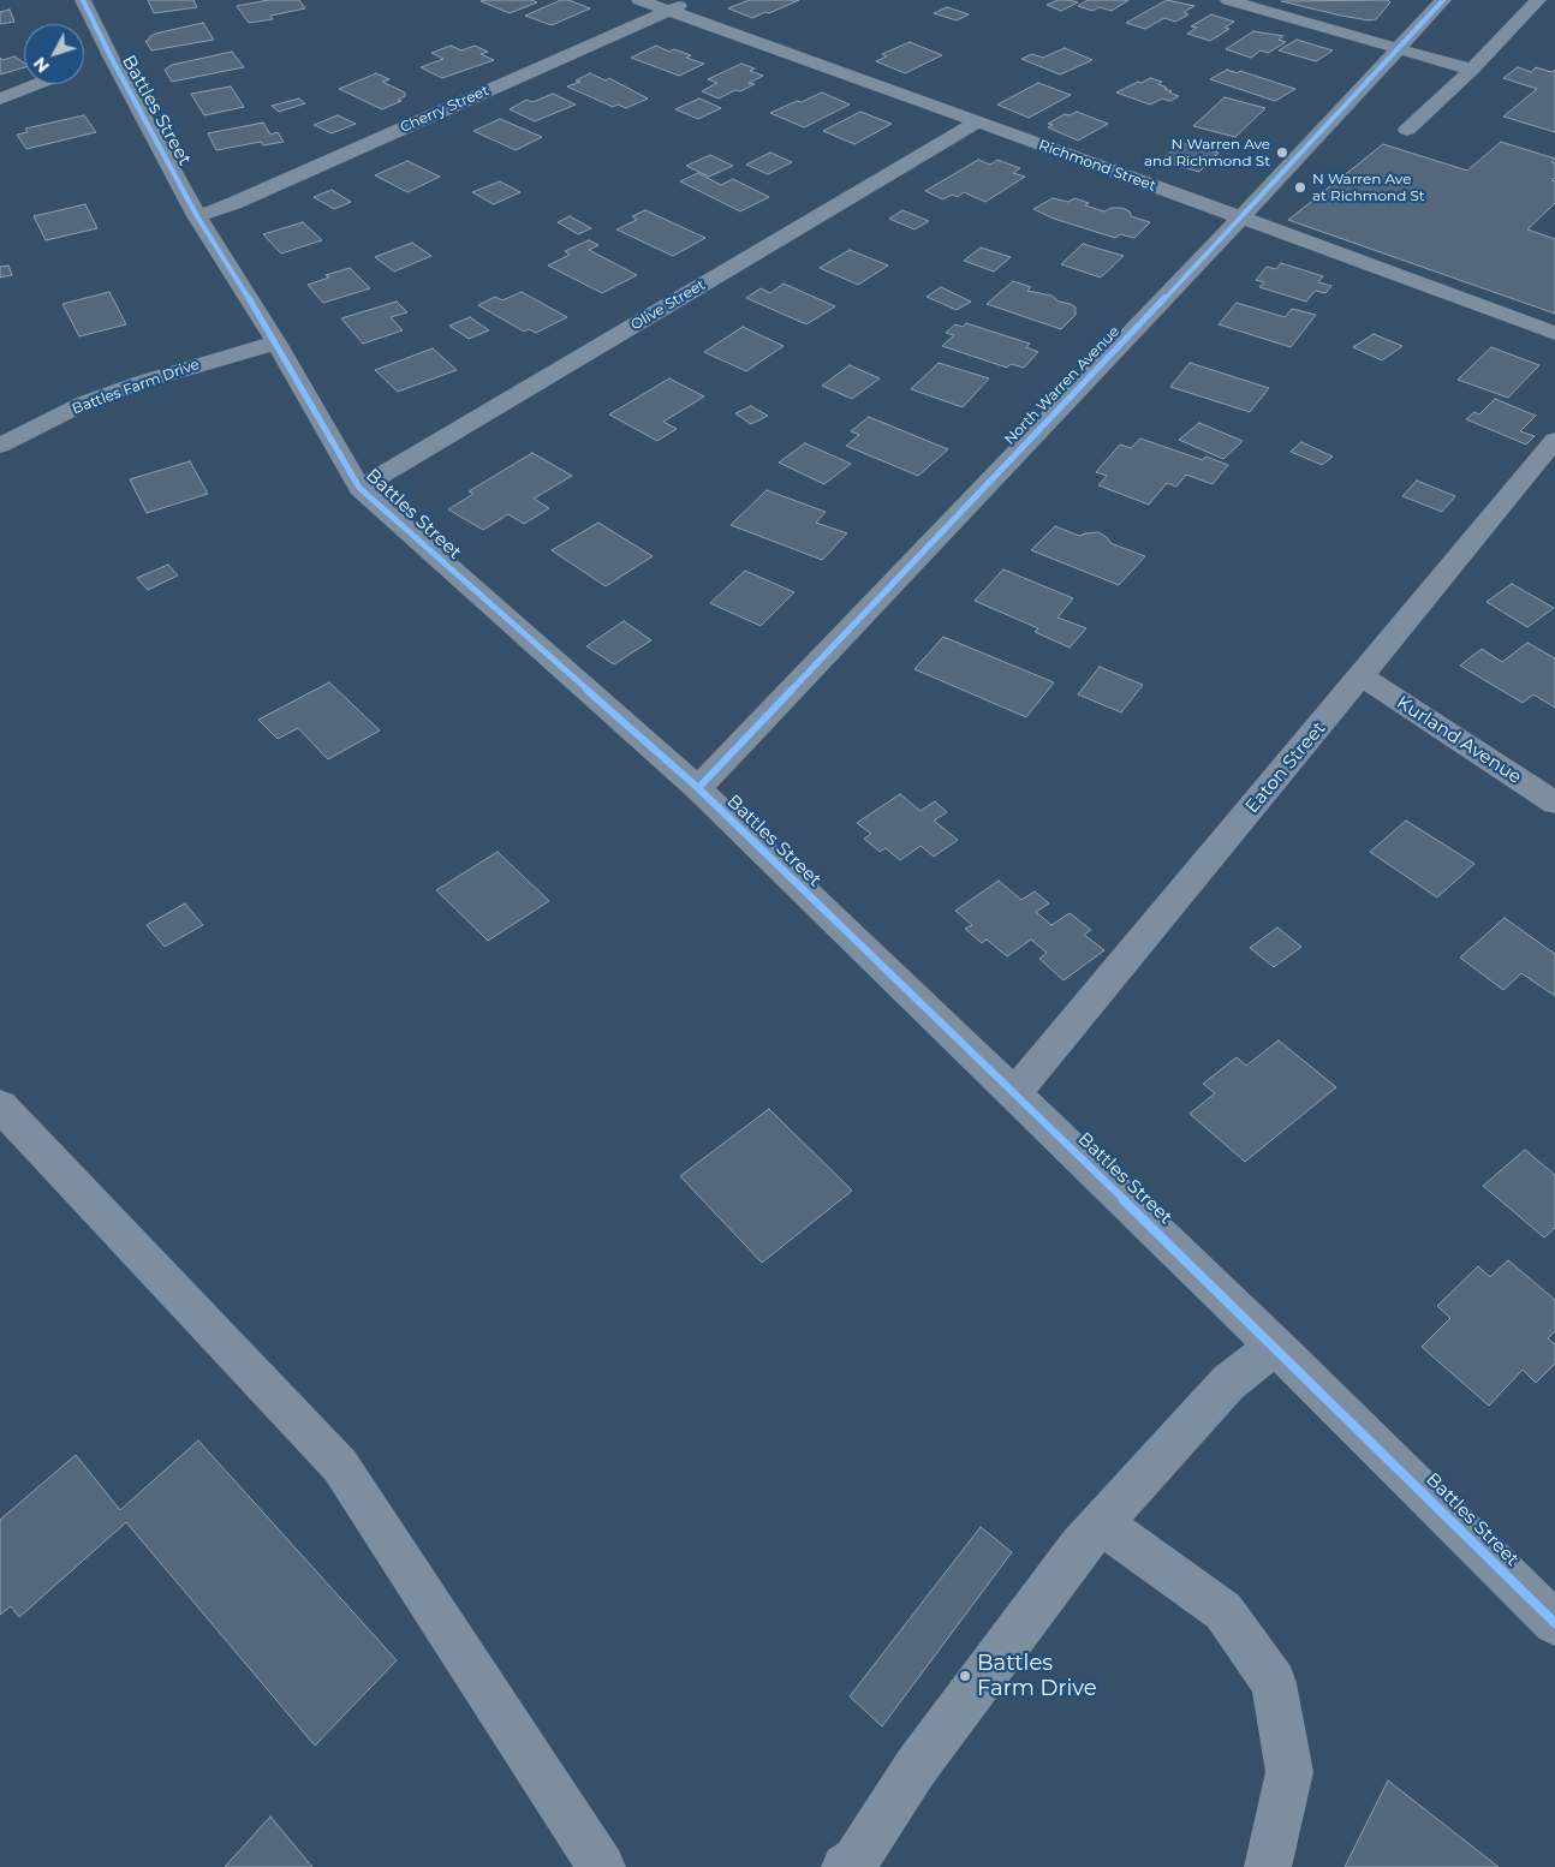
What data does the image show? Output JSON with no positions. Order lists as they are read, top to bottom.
{
  "streets": {
    "street": [
      "Cherry Street",
      "Battles Street",
      "Richmond Street",
      "Olive Street",
      "North Warren Avenue",
      "Battles Farm Drive",
      "Kurland Avenue",
      "Eaton Street"
    ]
  },
  "crossings": [
    ["Cherry Street", "Battles Street"],
    ["Cherry Street", "Richmond Street"],
    ["Battles Street", "Olive Street"],
    ["Battles Street", "North Warren Avenue"],
    ["Battles Street", "Battles Farm Drive"],
    ["Battles Street", "Eaton Street"],
    ["Richmond Street", "Olive Street"],
    ["Richmond Street", "North Warren Avenue"],
    ["Kurland Avenue", "Eaton Street"]
  ],
  "places": ["N Warren Ave and Richmond St", "N Warren Ave at Richmond St", "Battles Farm Drive"],
  "north": "bottom left"
}
